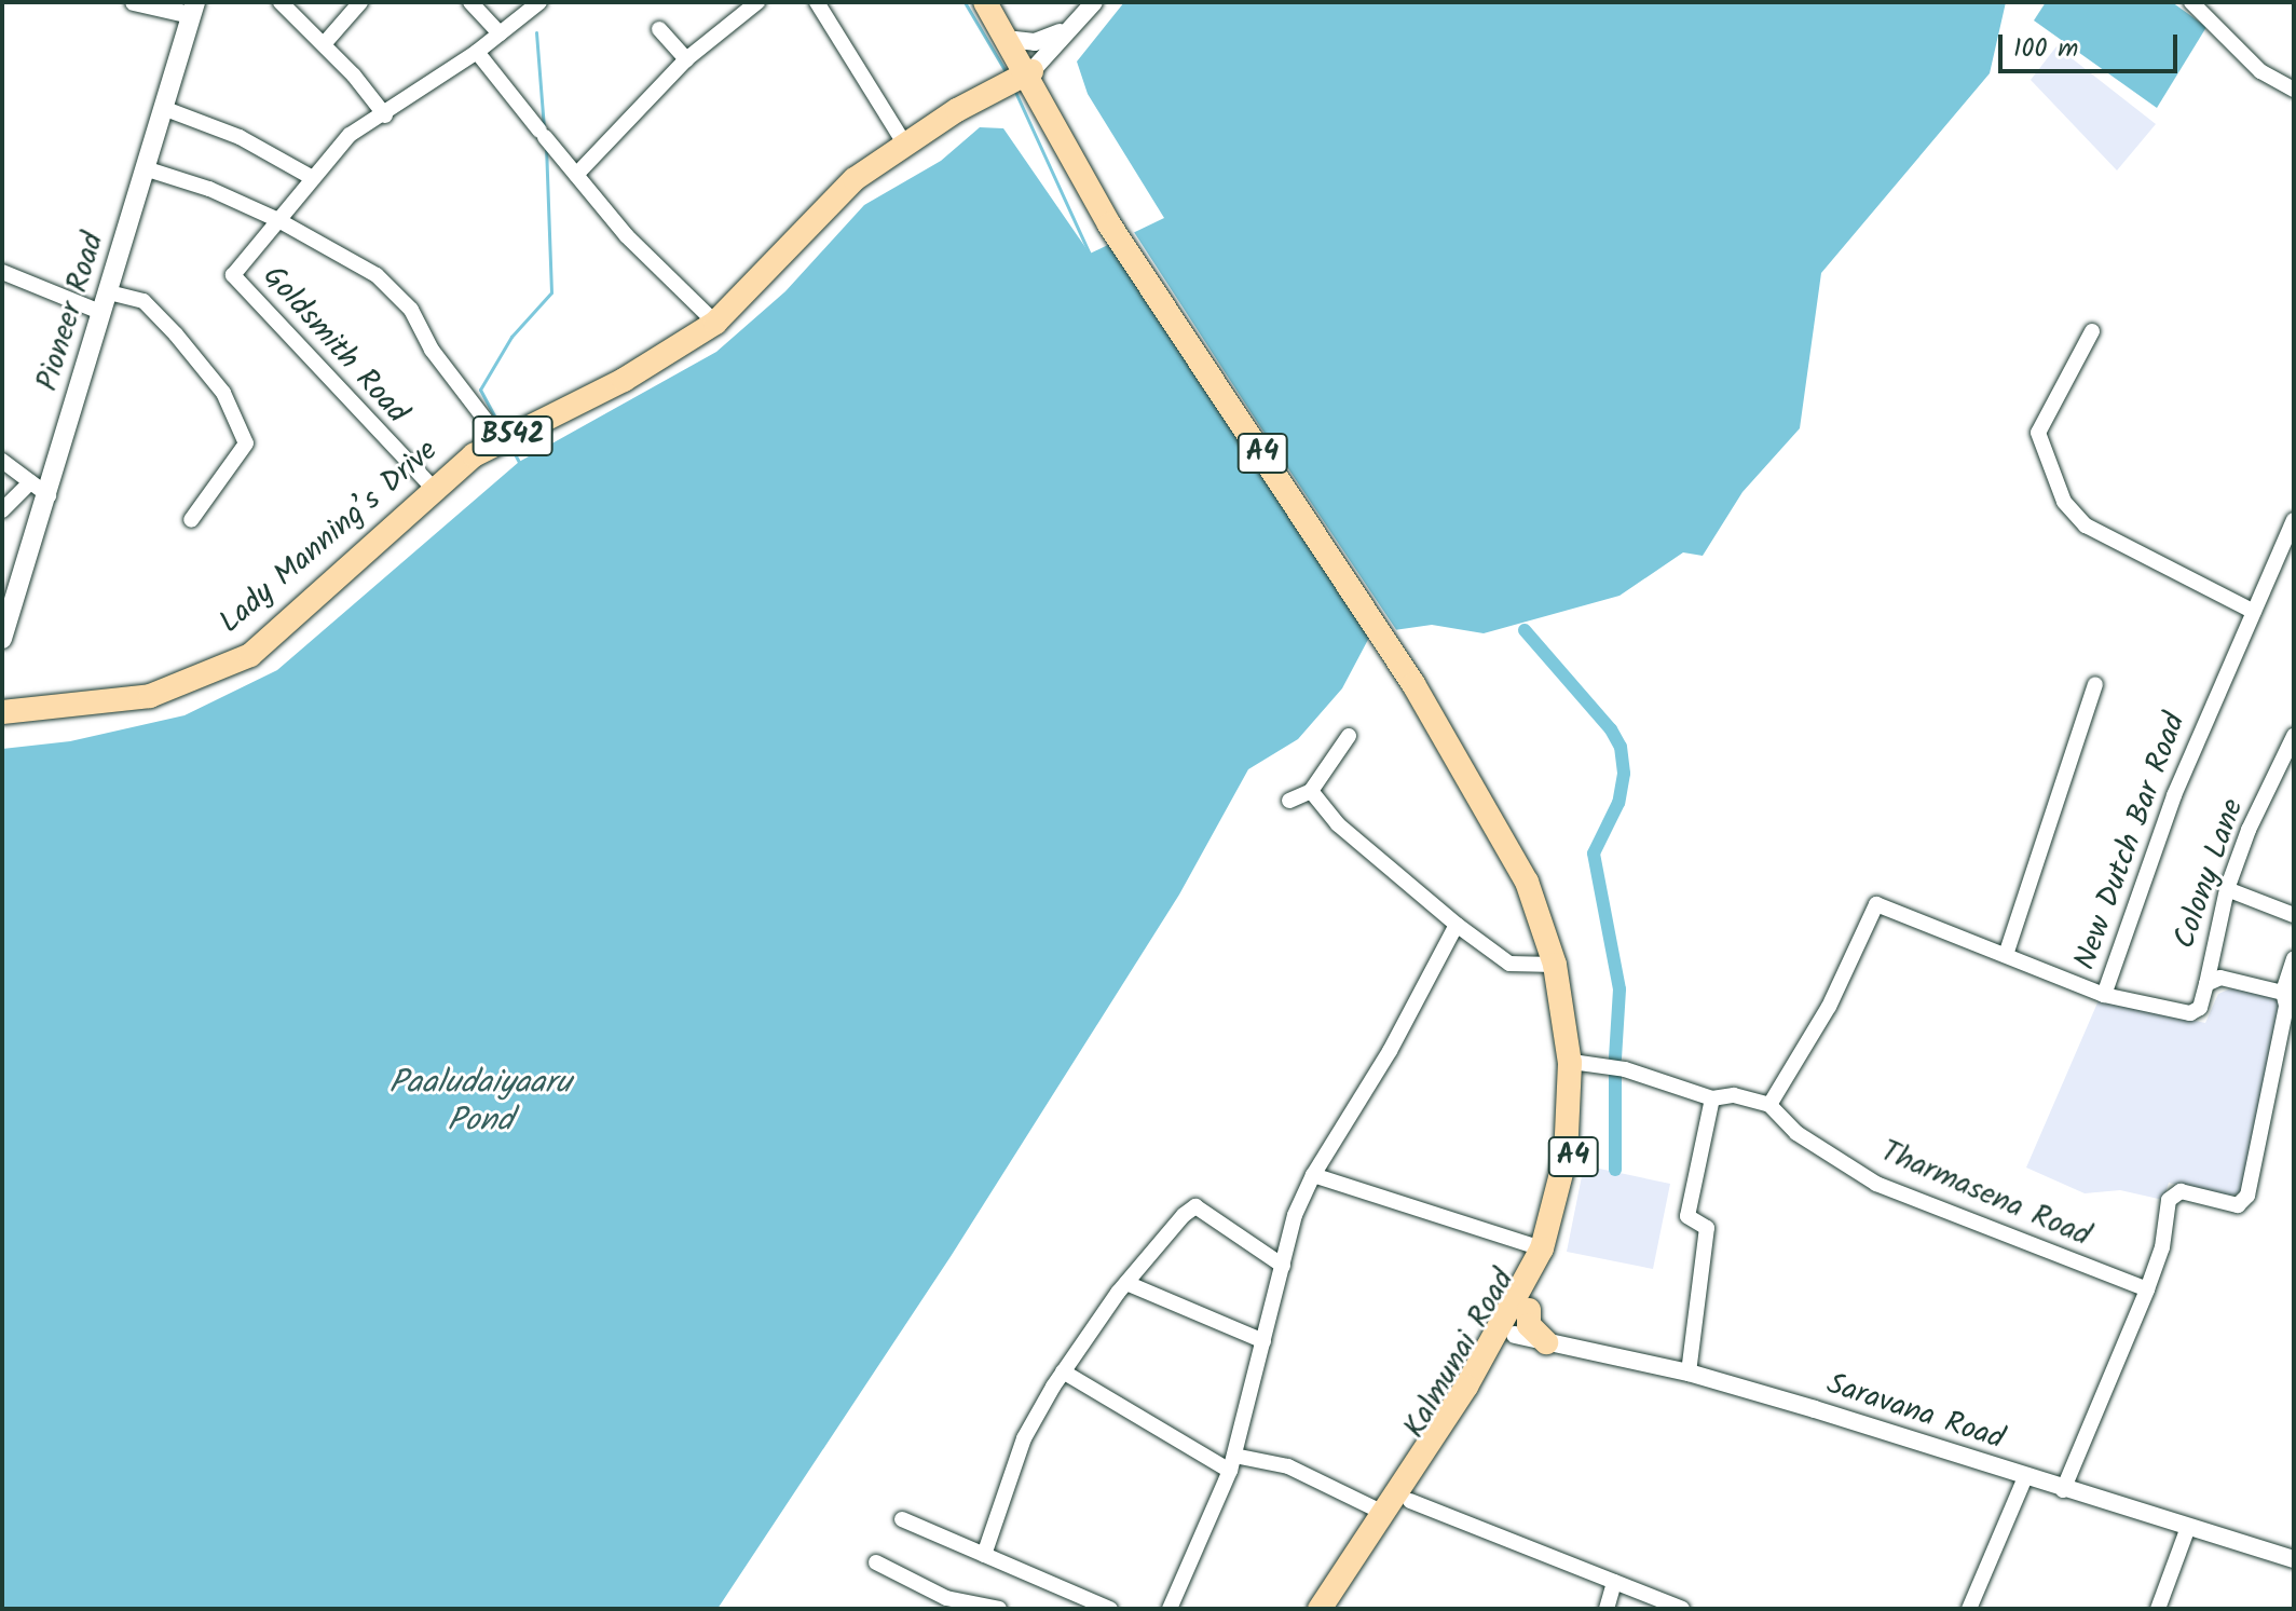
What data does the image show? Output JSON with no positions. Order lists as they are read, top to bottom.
{
  "streets": {
    "main road": [
      "Pioneer Road",
      "B542",
      "A4",
      "Lady Manning’s Drive",
      "Kalmunai Road"
    ],
    "street": [
      "Goldsmith Road",
      "New Dutch Bar Road",
      "Colony Lane",
      "Tharmasena Road",
      "Saravana Road"
    ]
  },
  "crossings": [
    ["Goldsmith Road", "Lady Manning’s Drive"],
    ["A4", "Lady Manning’s Drive"],
    ["A4", "Kalmunai Road"],
    ["New Dutch Bar Road", "Tharmasena Road"],
    ["Kalmunai Road", "Saravana Road"]
  ],
  "water": ["Paaludaiyaaru Pond"],
  "scale_bar": "100 m"
}
